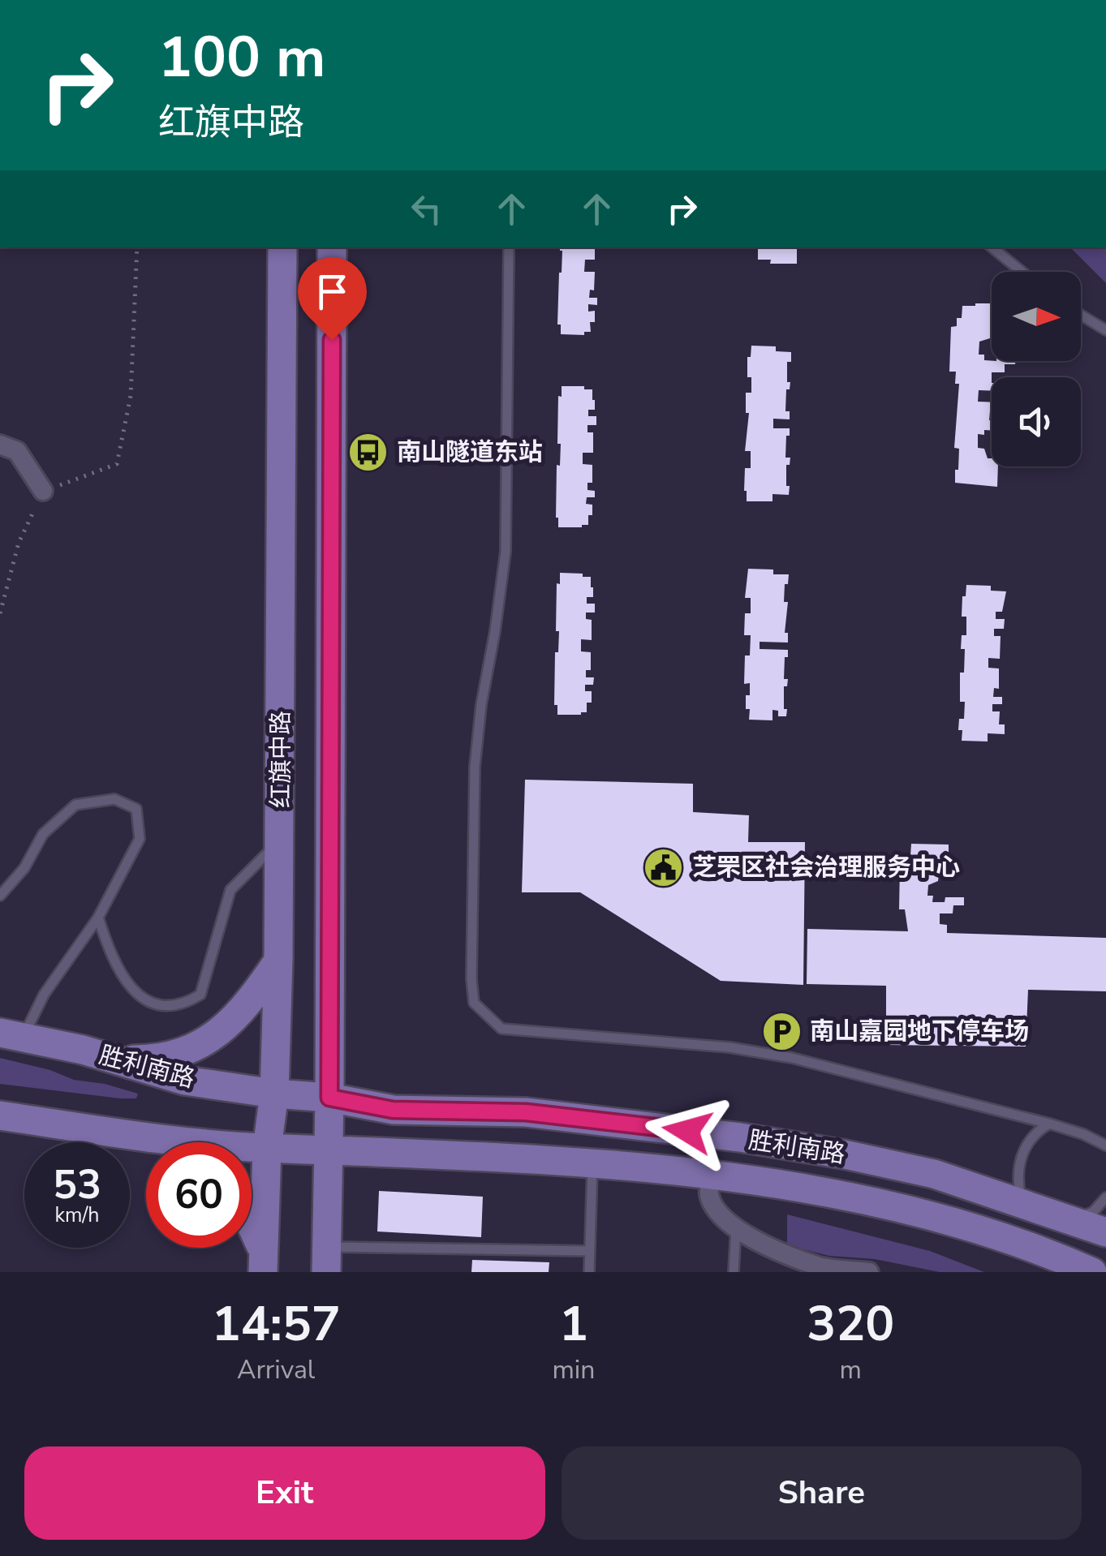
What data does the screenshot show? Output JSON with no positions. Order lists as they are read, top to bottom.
{
  "streets": {
    "main road": ["红旗中路", "胜利南路"]
  },
  "crossings": [
    ["红旗中路", "胜利南路"]
  ],
  "places": {
    "bus stop": ["南山隧道东站"],
    "public building": ["芝罘区社会治理服务中心"],
    "parking": ["南山嘉园地下停车场"]
  },
  "north": "right",
  "page": {
    "turn": ["100 m", "红旗中路"],
    "speed": "53 km/h",
    "limit": "60",
    "eta": [
      "14:57",
      "Arrival",
      "1",
      "min",
      "320",
      "m"
    ],
    "buttons": ["Exit", "Share"]
  }
}
